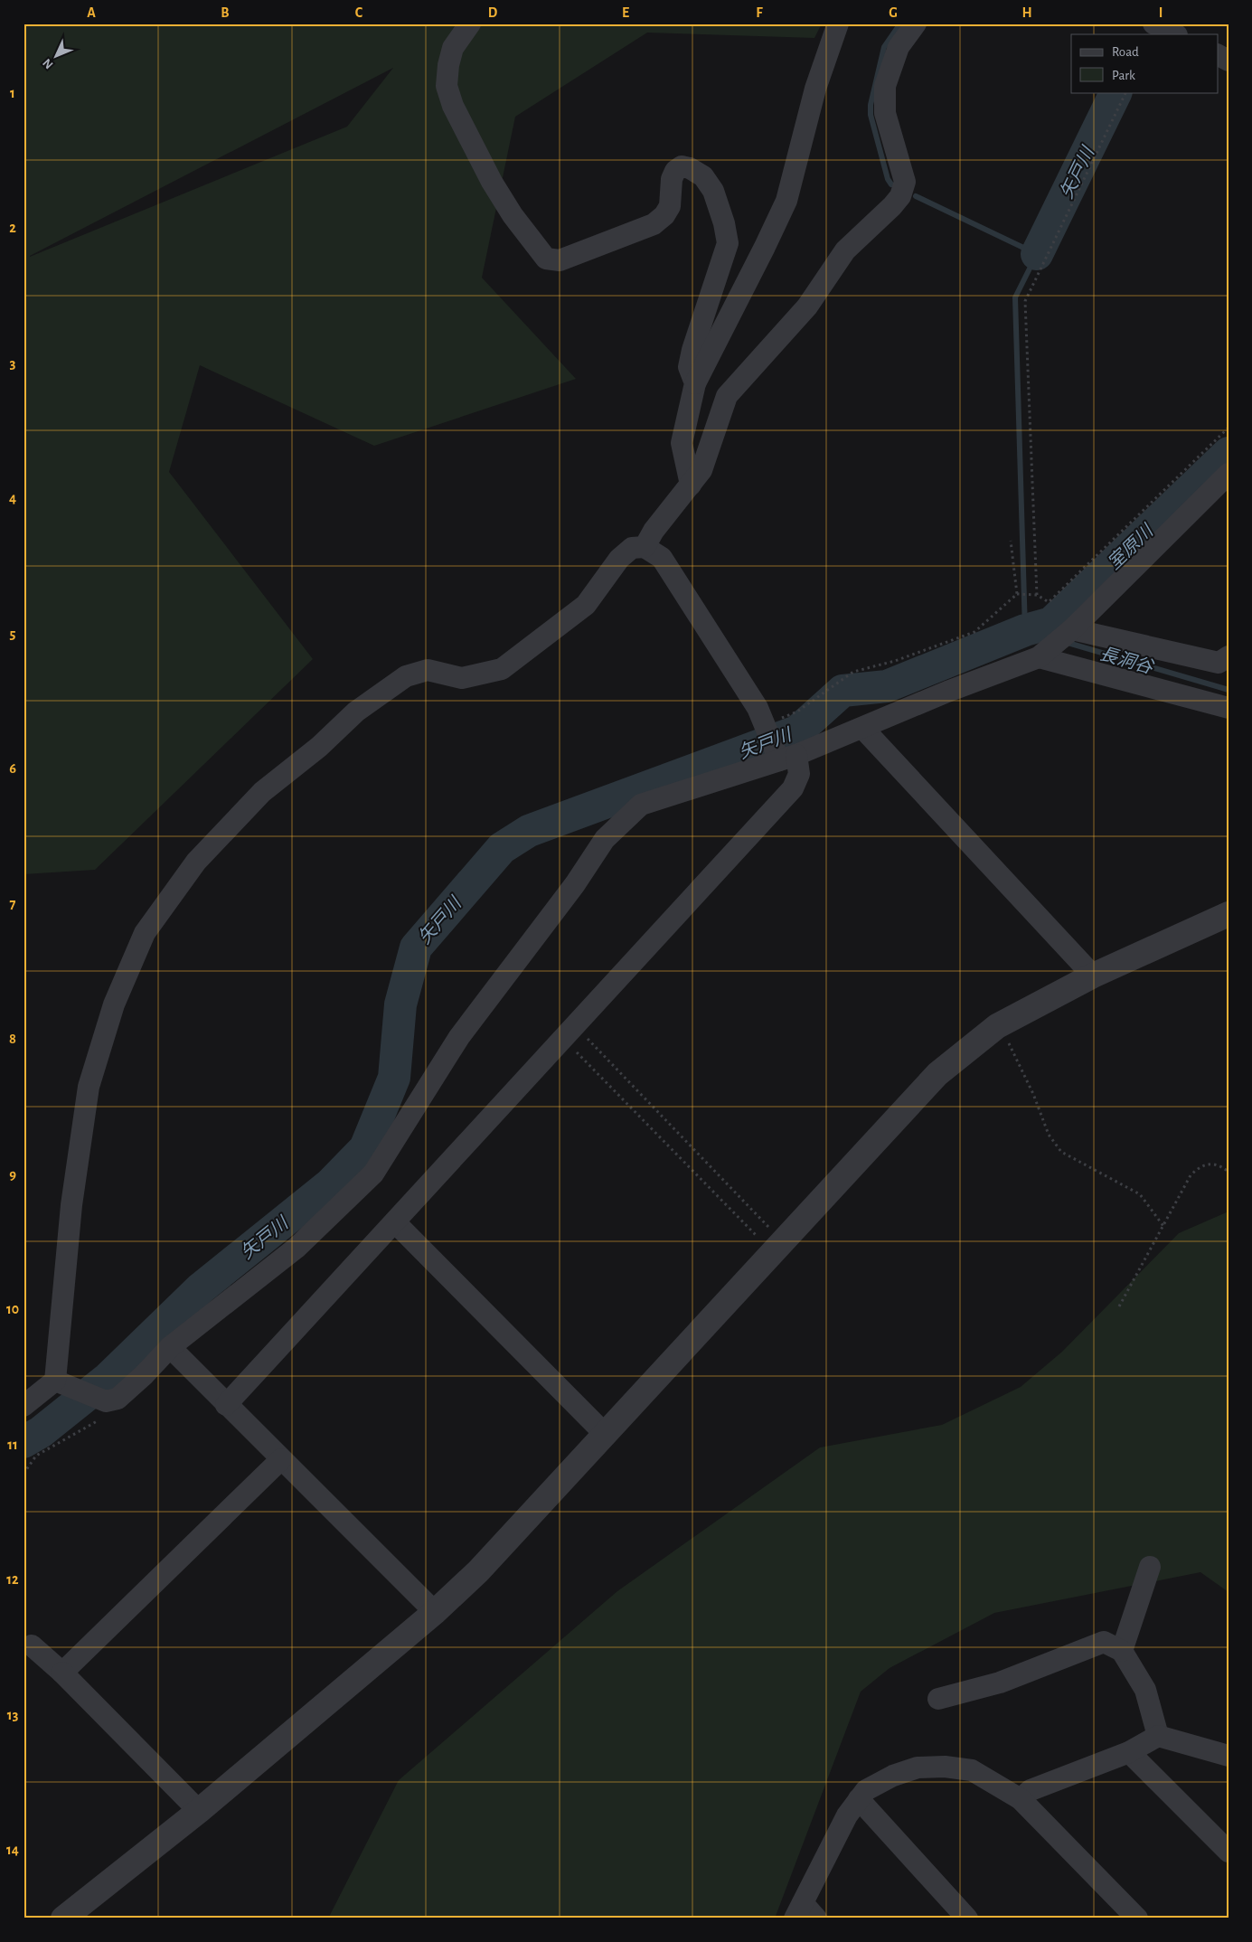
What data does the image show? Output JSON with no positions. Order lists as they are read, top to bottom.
{
  "water": ["矢戸川", "室原川", "長洞谷"],
  "legend": ["Road", "Park"],
  "north": "bottom left",
  "grid": {
    "columns": [
      "A",
      "B",
      "C",
      "D",
      "E",
      "F",
      "G",
      "H",
      "I"
    ],
    "rows": [
      "1",
      "2",
      "3",
      "4",
      "5",
      "6",
      "7",
      "8",
      "9",
      "10",
      "11",
      "12",
      "13",
      "14"
    ]
  }
}
